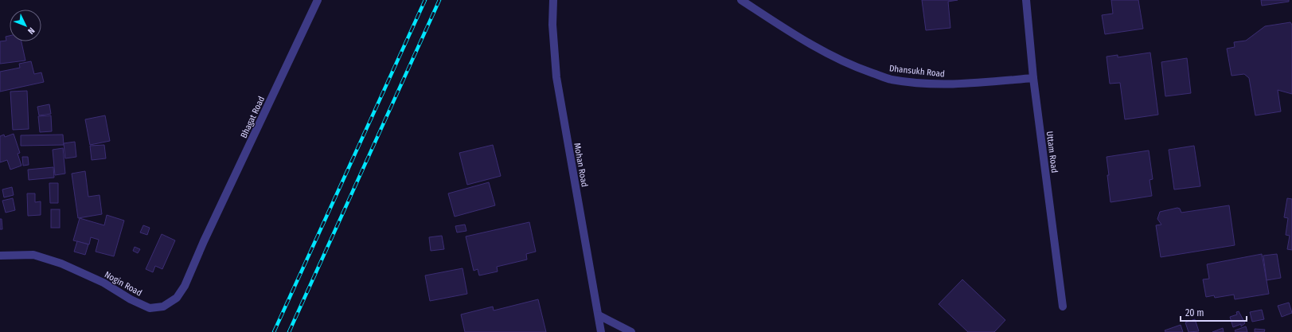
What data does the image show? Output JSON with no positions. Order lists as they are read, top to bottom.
{
  "streets": {
    "street": [
      "Dhansukh Road",
      "Bhagat Road",
      "Uttam Road",
      "Mohan Road",
      "Nogin Road"
    ]
  },
  "crossings": [
    ["Dhansukh Road", "Uttam Road"],
    ["Bhagat Road", "Nogin Road"]
  ],
  "scale_bar": "20 m",
  "north": "bottom right"
}
